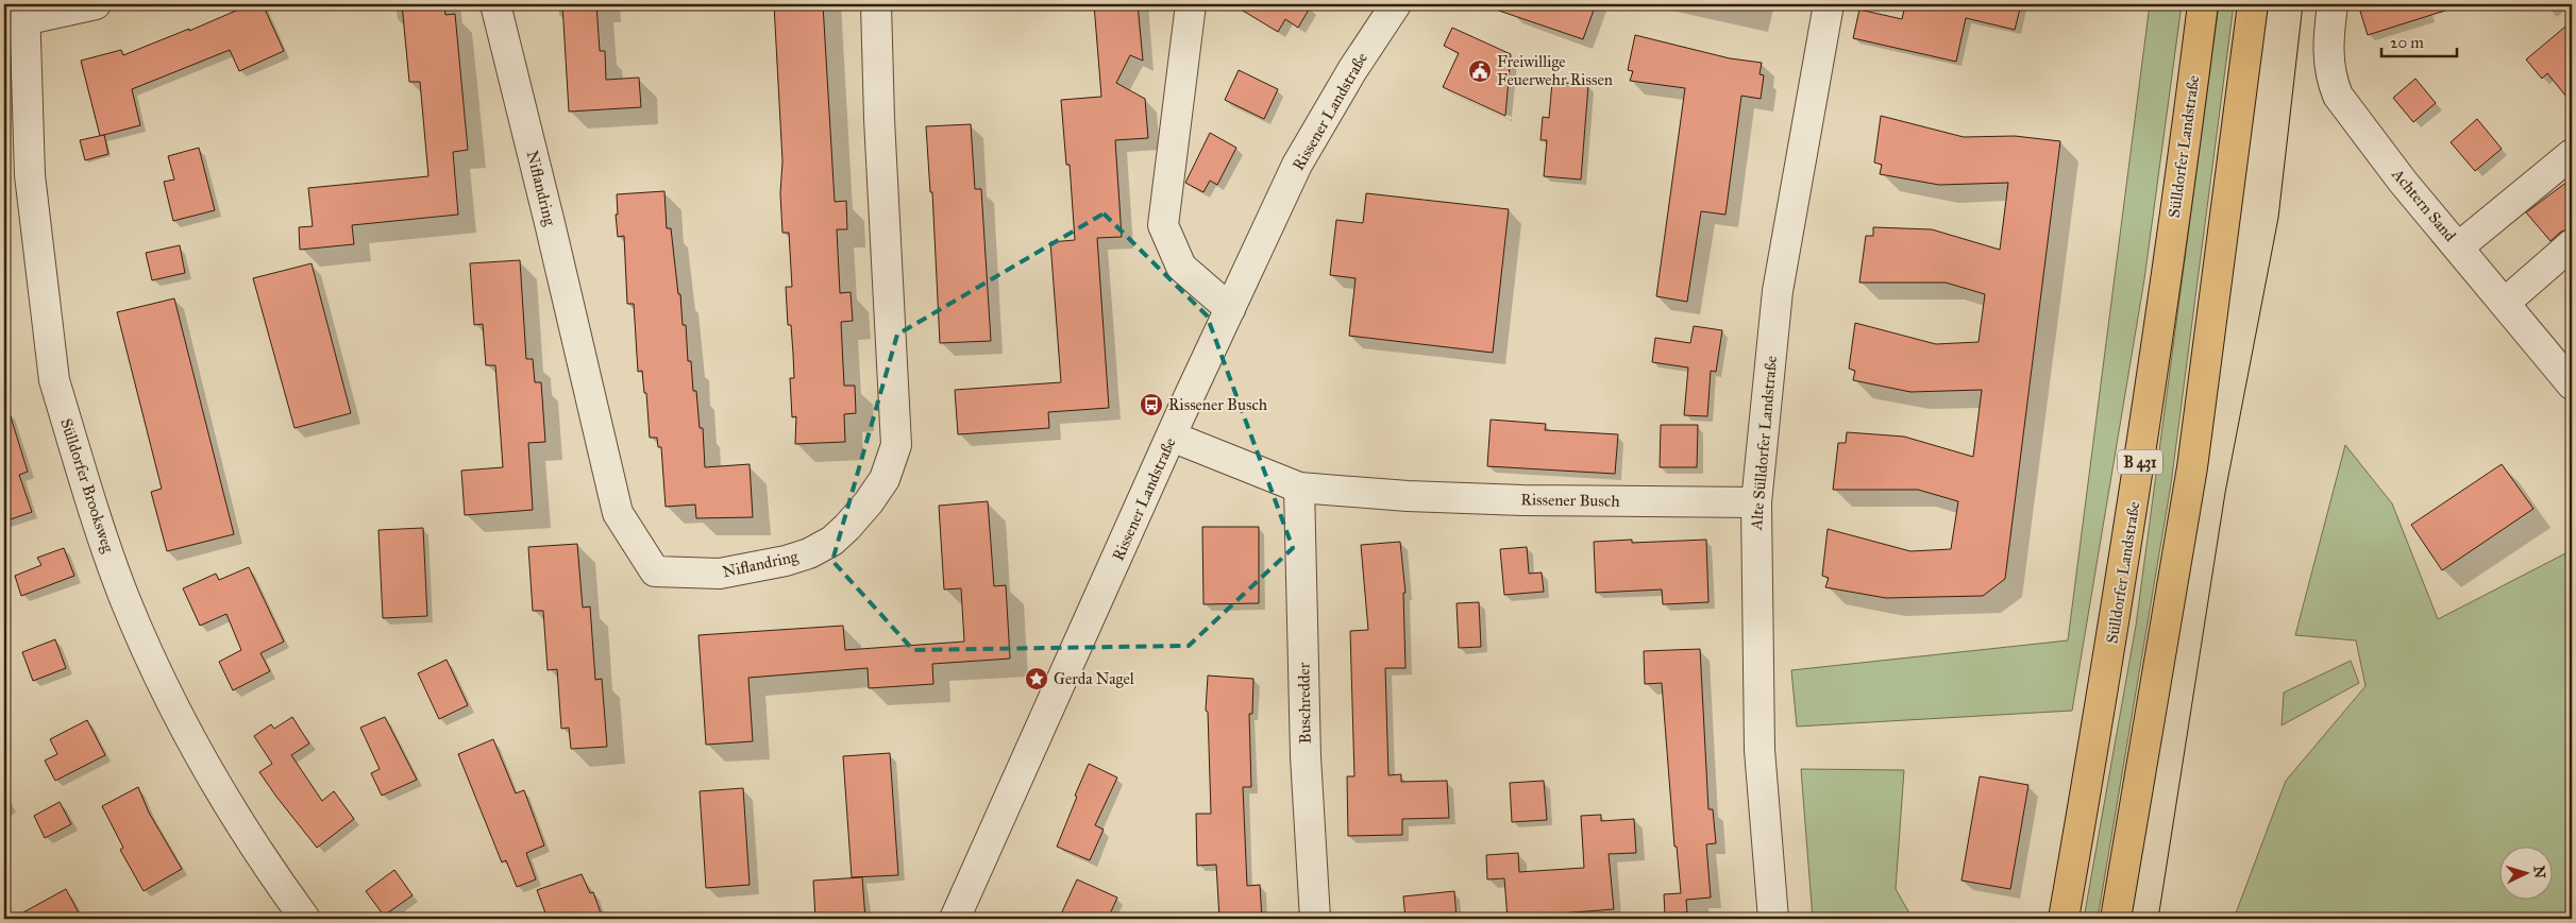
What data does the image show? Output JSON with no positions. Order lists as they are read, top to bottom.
{
  "streets": {
    "highway": ["Sülldorfer Landstraße", "B 431"],
    "street": [
      "Rissener Landstraße",
      "Niflandring",
      "Achtern Sand",
      "Alte Sülldorfer Landstraße",
      "Sülldorfer Brooksweg",
      "Rissener Busch",
      "Buschredder"
    ]
  },
  "crossings": [
    ["Rissener Landstraße", "Rissener Busch"],
    ["Alte Sülldorfer Landstraße", "Rissener Busch"],
    ["Rissener Busch", "Buschredder"]
  ],
  "places": {
    "public building": ["Freiwillige Feuerwehr Rissen"],
    "bus stop": ["Rissener Busch"],
    "place": ["Gerda Nagel"]
  },
  "scale_bar": "20 m",
  "north": "right"
}
